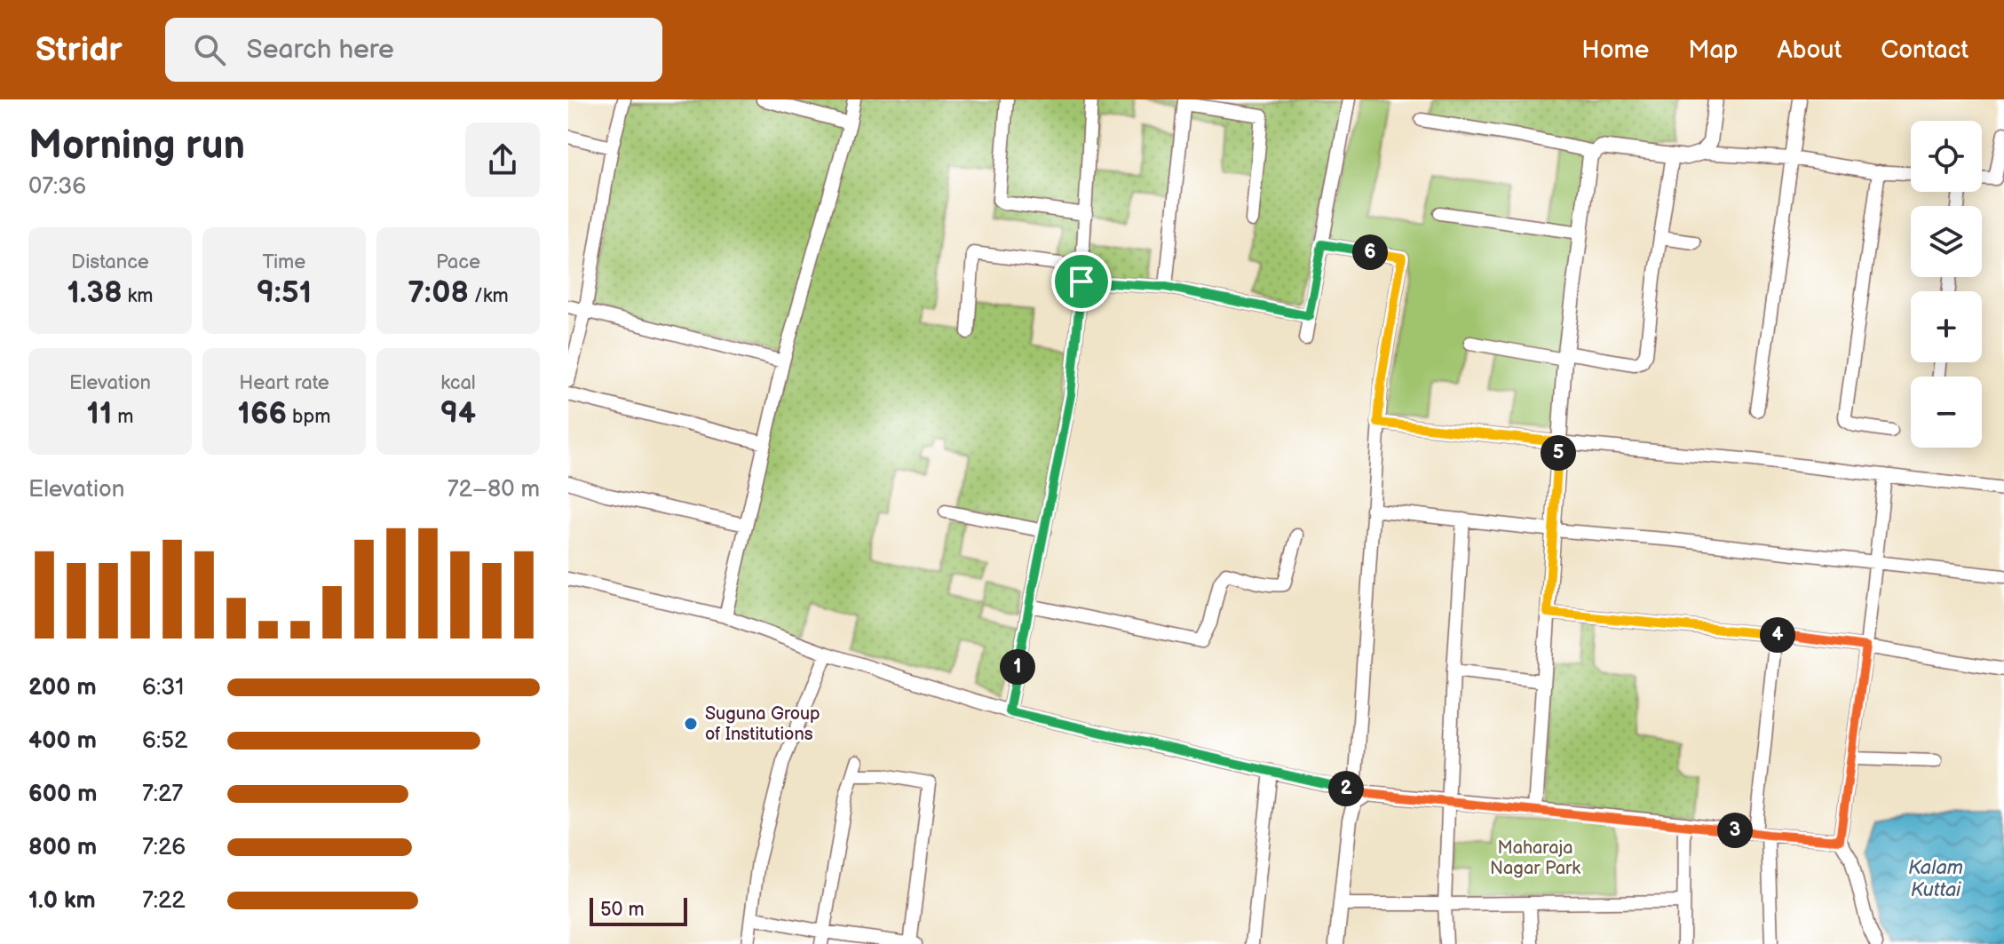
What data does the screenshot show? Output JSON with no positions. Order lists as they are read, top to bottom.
{
  "water": ["Kalam Kuttai"],
  "parks": ["Maharaja Nagar Park"],
  "places": ["Suguna Group of Institutions"],
  "scale_bar": "50 m",
  "page": {
    "header": "Stridr",
    "search": "Search here",
    "nav": [
      "Home",
      "Map",
      "About",
      "Contact"
    ],
    "heading": ["Morning run", "07:36"],
    "map_buttons": ["+", "−"],
    "stats": [
      ["Distance", "1.38 km"],
      ["Time", "9:51"],
      ["Pace", "7:08 /km"],
      ["Elevation", "11 m"],
      ["Heart rate", "166 bpm"],
      ["kcal", "94"]
    ],
    "pins": [
      "6",
      "5",
      "4",
      "1",
      "2",
      "3"
    ],
    "chart": ["Elevation", "72–80 m"],
    "list": [
      {
        "name": "200 m",
        "note": "6:31"
      },
      {
        "name": "400 m",
        "note": "6:52"
      },
      {
        "name": "600 m",
        "note": "7:27"
      },
      {
        "name": "800 m",
        "note": "7:26"
      },
      {
        "name": "1.0 km",
        "note": "7:22"
      }
    ],
    "scale": "50 m"
  }
}
